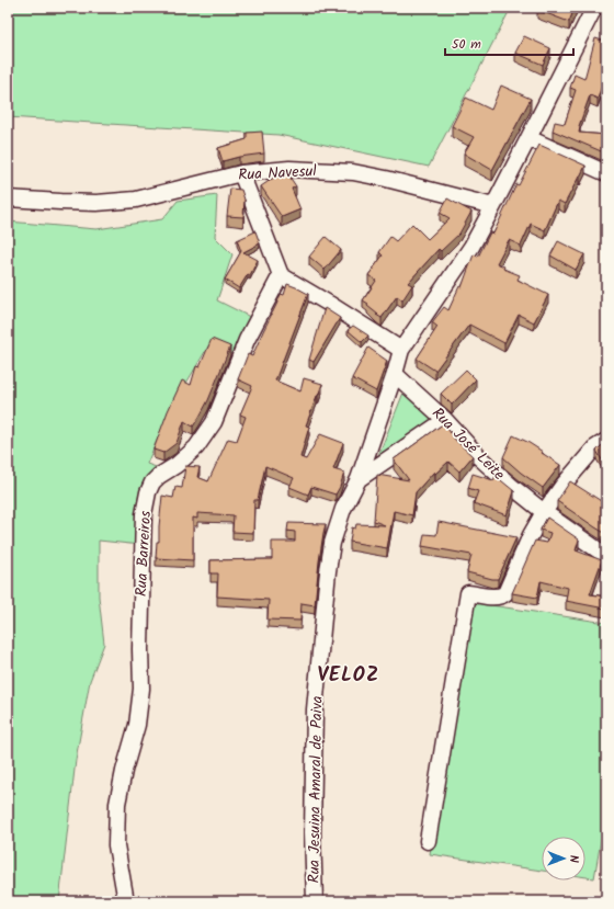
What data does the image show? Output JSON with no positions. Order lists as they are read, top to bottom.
{
  "streets": {
    "street": [
      "Rua Navesul",
      "Rua José Leite",
      "Rua Barreiros",
      "Rua Jesuina Amaral de Paiva"
    ]
  },
  "crossings": [
    ["Rua Navesul", "Rua Jesuina Amaral de Paiva"],
    ["Rua José Leite", "Rua Jesuina Amaral de Paiva"]
  ],
  "districts": ["VELOZ"],
  "scale_bar": "50 m",
  "north": "right"
}
